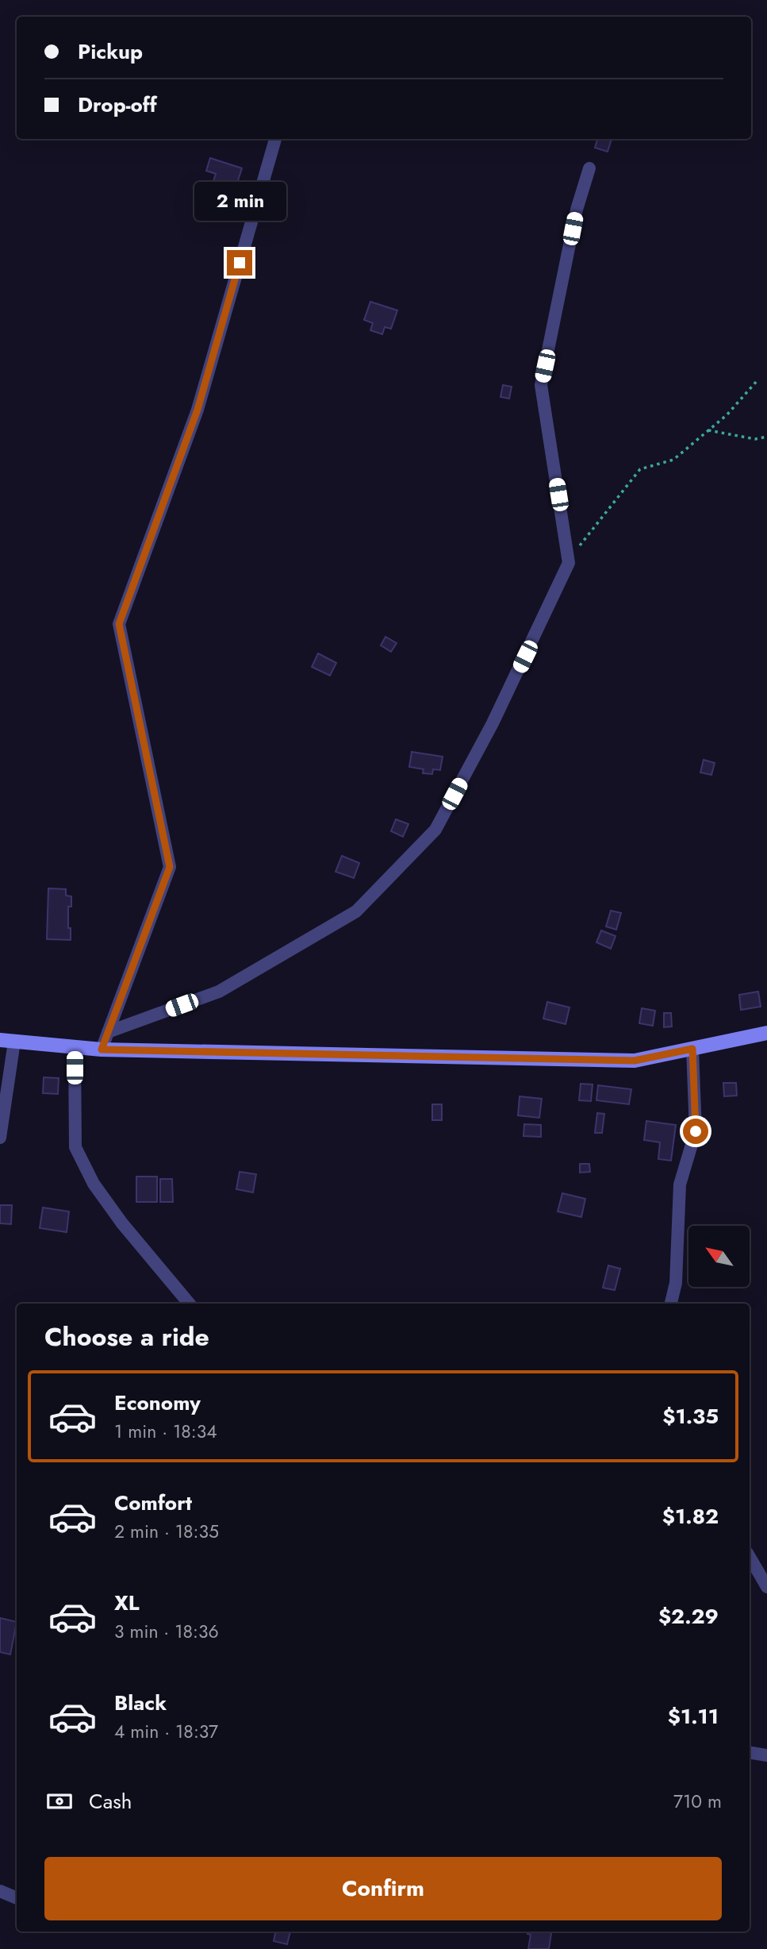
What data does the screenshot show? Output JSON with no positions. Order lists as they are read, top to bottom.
{
  "north": "top left",
  "page": {
    "banner": ["Pickup", "Drop-off"],
    "bubble": "2 min",
    "heading": "Choose a ride",
    "list": [
      {
        "name": "Economy",
        "note": "1 min · 18:34",
        "value": "$1.35"
      },
      {
        "name": "Comfort",
        "note": "2 min · 18:35",
        "value": "$1.82"
      },
      {
        "name": "XL",
        "note": "3 min · 18:36",
        "value": "$2.29"
      },
      {
        "name": "Black",
        "note": "4 min · 18:37",
        "value": "$1.11"
      }
    ],
    "pay": ["Cash", "710 m"],
    "buttons": "Confirm"
  }
}
